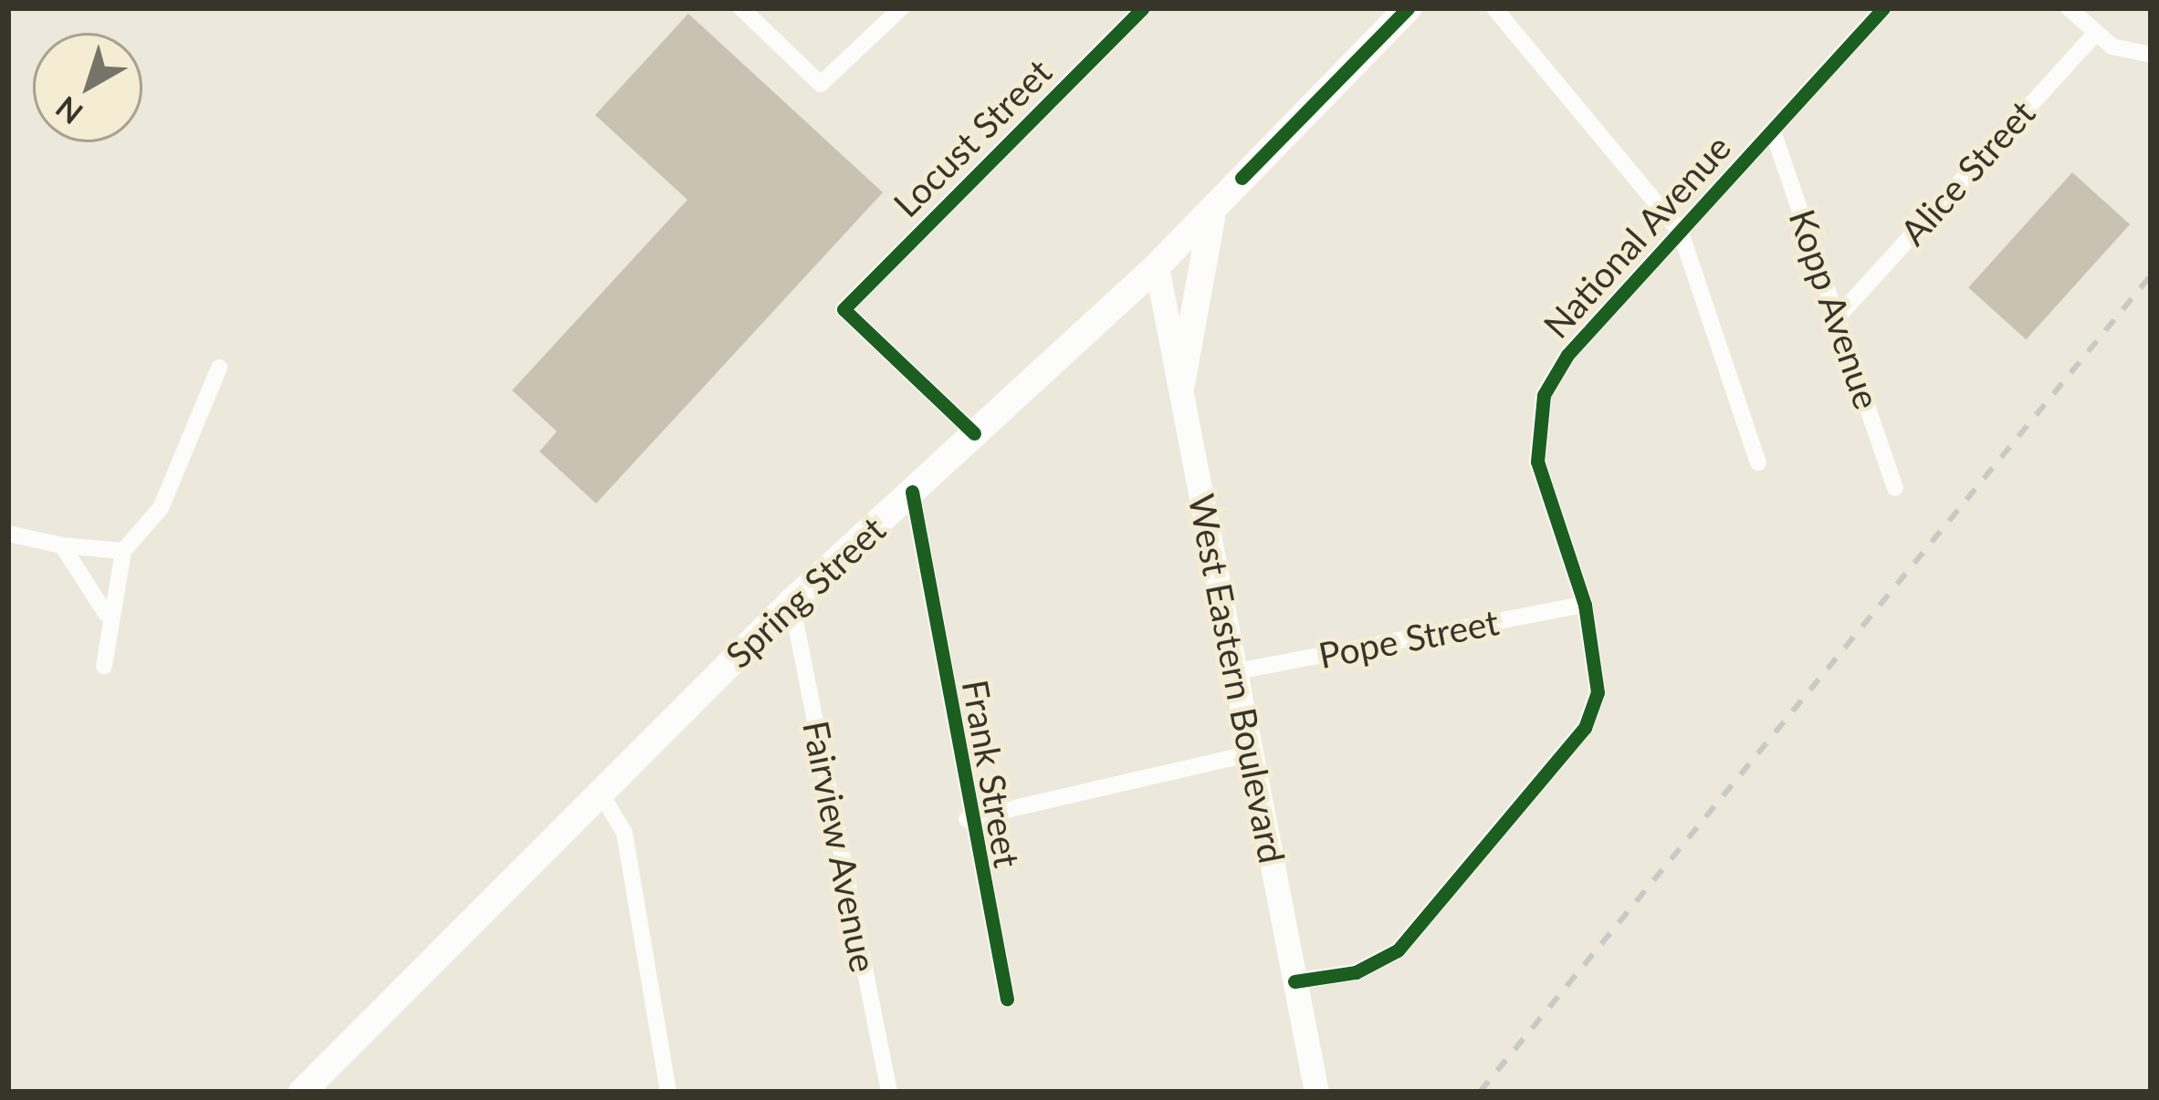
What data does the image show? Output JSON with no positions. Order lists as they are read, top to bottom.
{
  "streets": {
    "main road": ["Spring Street", "West Eastern Boulevard"],
    "street": [
      "Locust Street",
      "Alice Street",
      "National Avenue",
      "Kopp Avenue",
      "Pope Street",
      "Frank Street",
      "Fairview Avenue"
    ]
  },
  "crossings": [
    ["Locust Street", "Spring Street"],
    ["Alice Street", "Kopp Avenue"],
    ["National Avenue", "Kopp Avenue"],
    ["National Avenue", "Pope Street"],
    ["National Avenue", "West Eastern Boulevard"],
    ["Spring Street", "West Eastern Boulevard"],
    ["Spring Street", "Frank Street"],
    ["Spring Street", "Fairview Avenue"],
    ["Pope Street", "West Eastern Boulevard"]
  ],
  "north": "bottom left"
}
